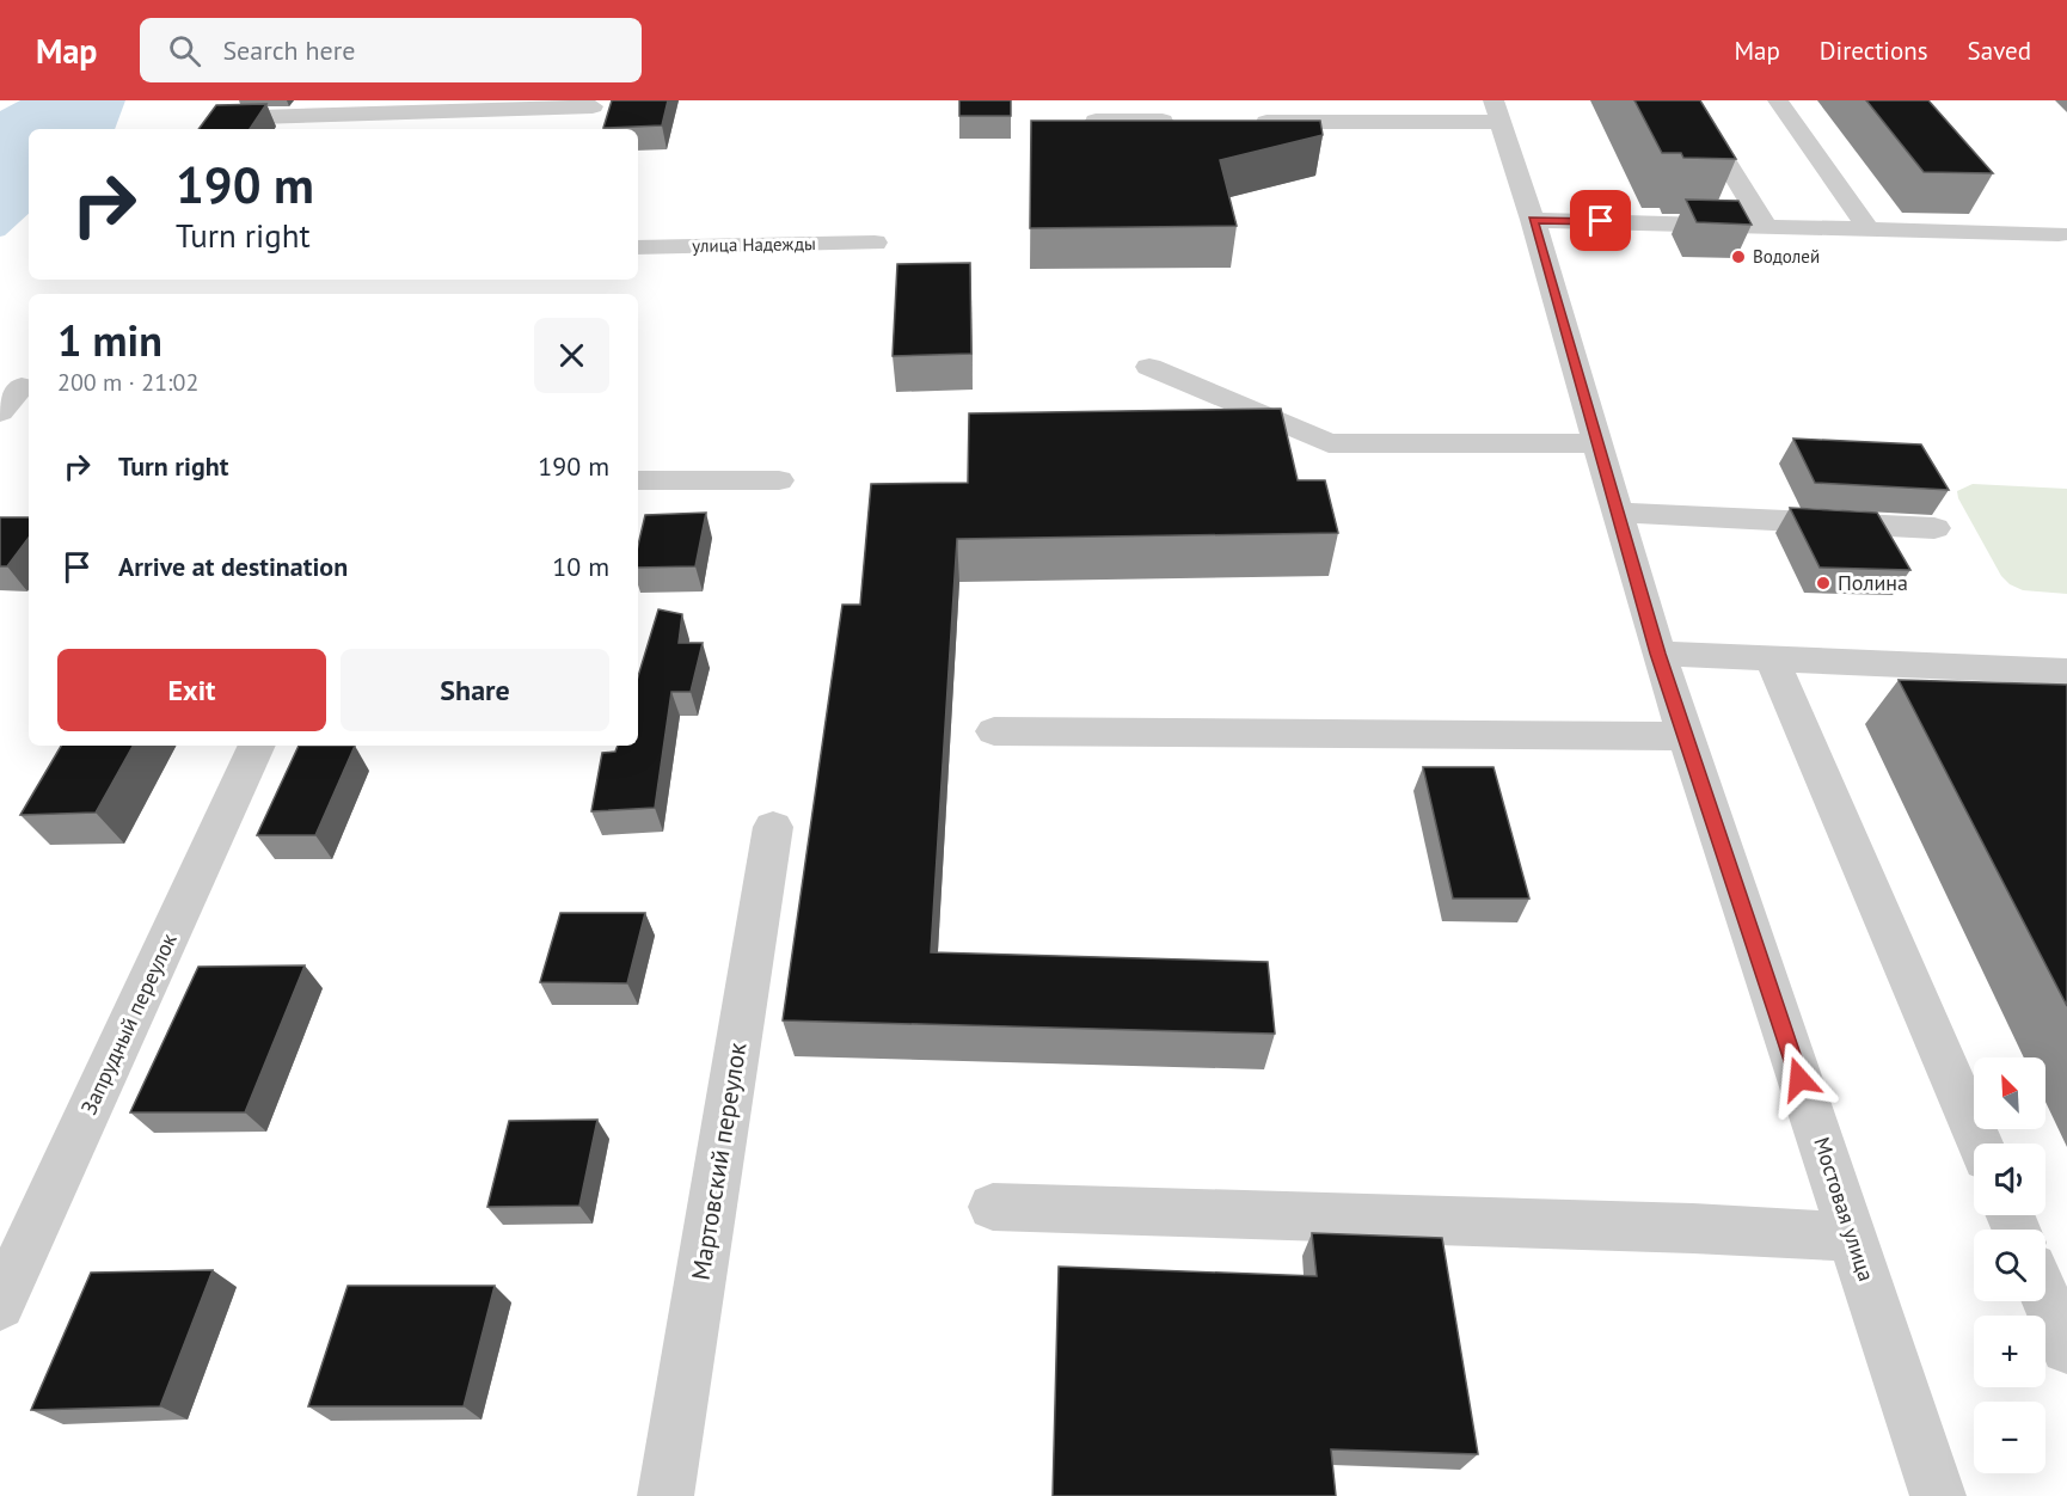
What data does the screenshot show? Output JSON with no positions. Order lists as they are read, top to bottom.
{
  "streets": {
    "street": [
      "улица Надежды",
      "Запрудный переулок",
      "Мартовский переулок",
      "Мостовая улица"
    ]
  },
  "places": ["Водолей", "Полина"],
  "north": "top left",
  "page": {
    "header": "Map",
    "search": "Search here",
    "nav": ["Map", "Directions", "Saved"],
    "turn": ["190 m", "Turn right"],
    "heading": ["1 min", "200 m · 21:02"],
    "list": [
      {
        "name": "Turn right",
        "value": "190 m"
      },
      {
        "name": "Arrive at destination",
        "value": "10 m"
      }
    ],
    "buttons": ["Exit", "Share"],
    "map_buttons": ["+", "−"]
  }
}
